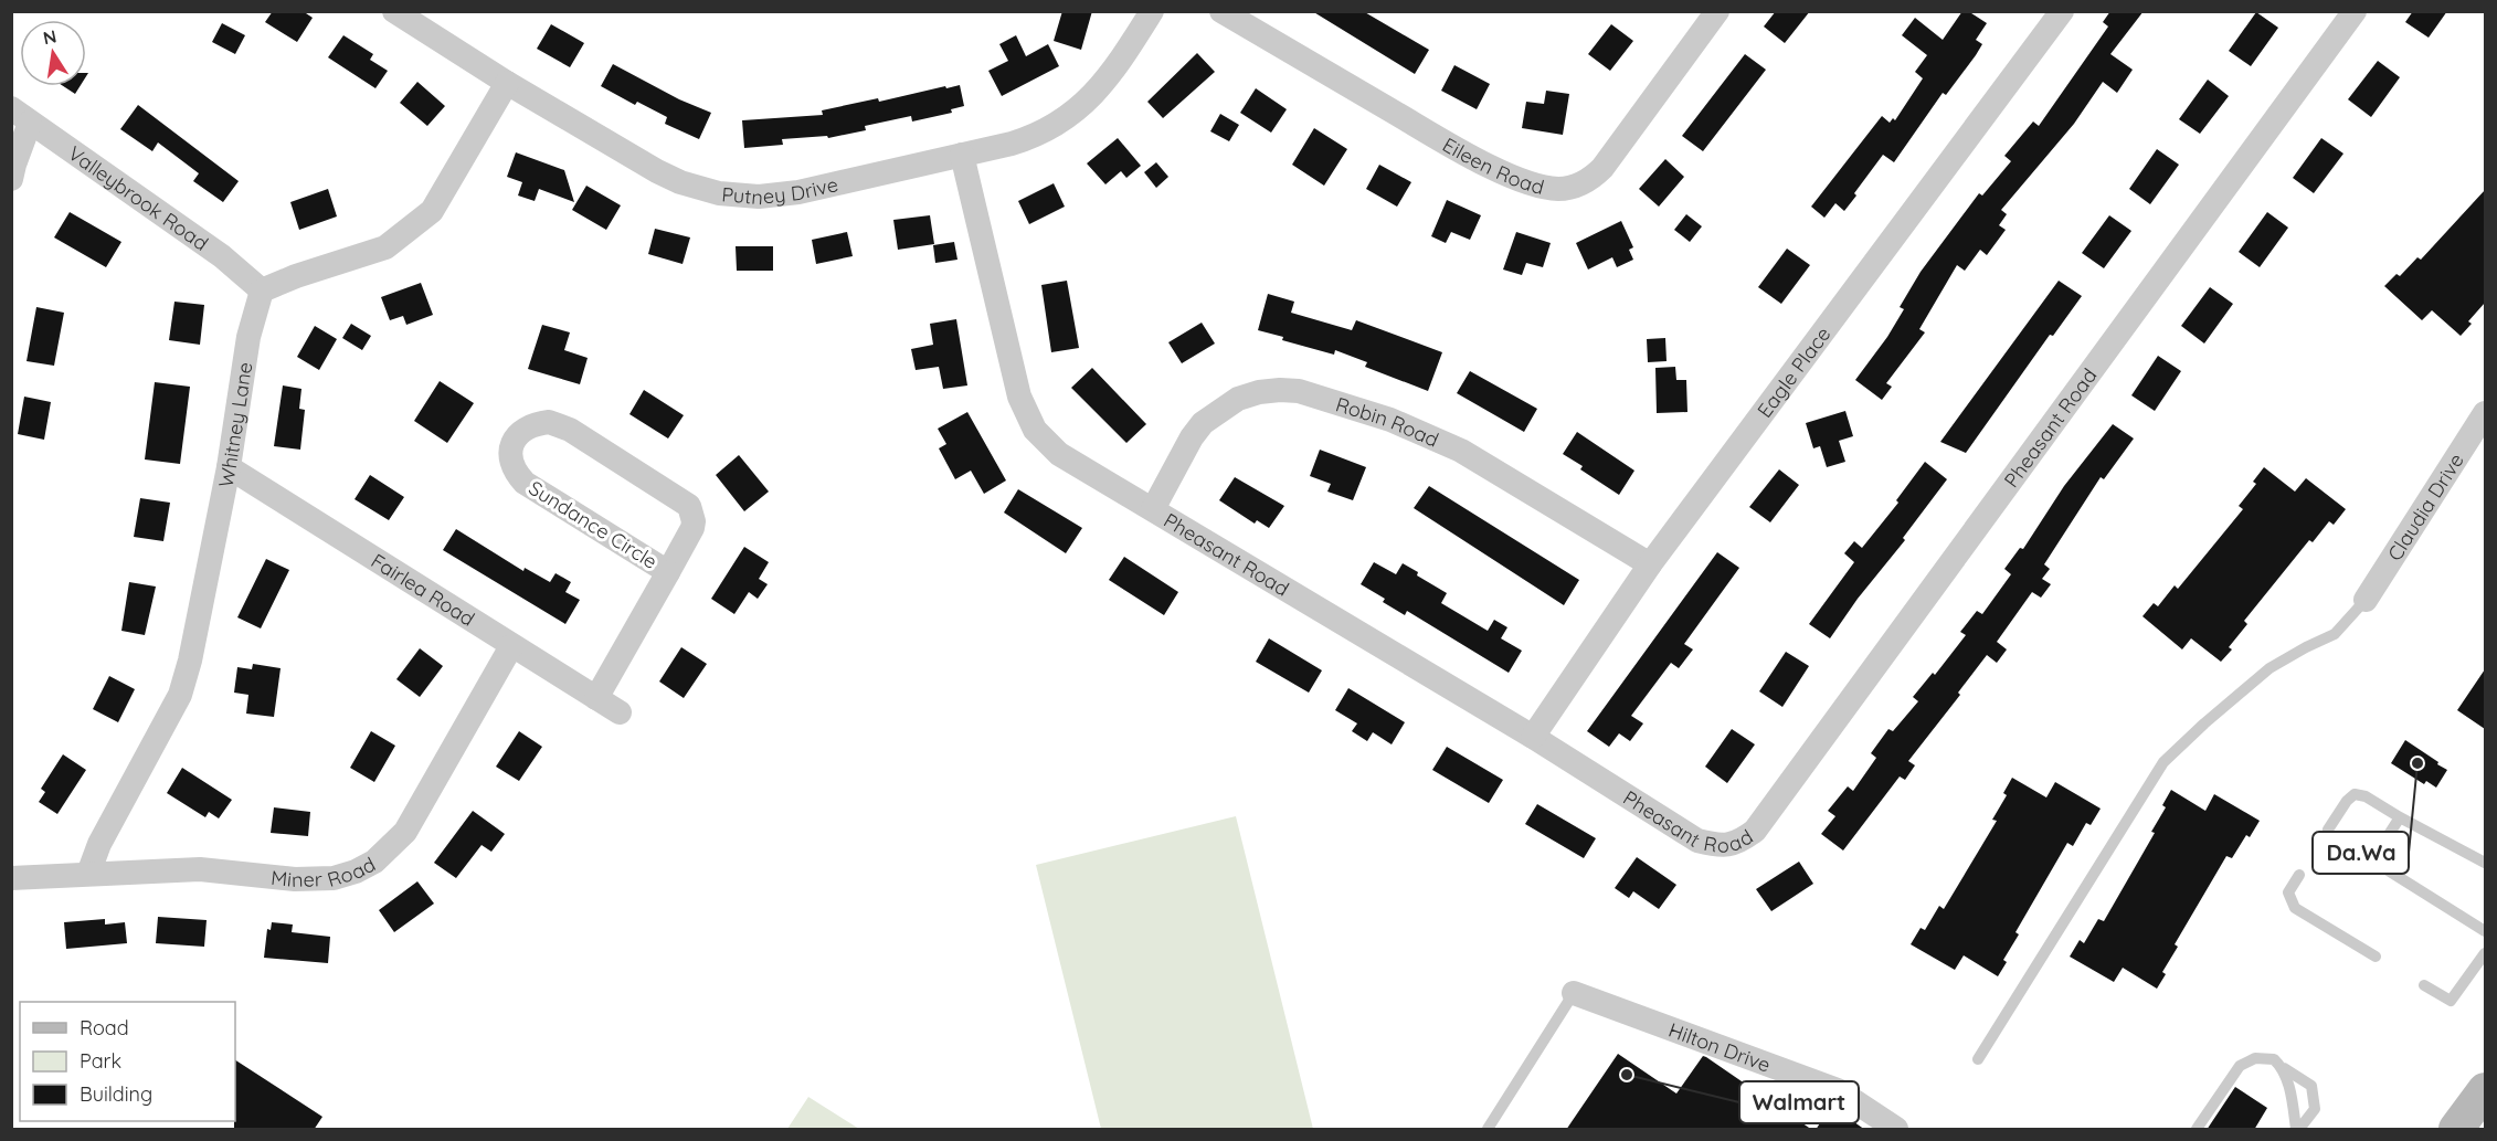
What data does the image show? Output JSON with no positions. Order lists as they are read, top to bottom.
{
  "streets": {
    "street": [
      "Eileen Road",
      "Putney Drive",
      "Valleybrook Road",
      "Eagle Place",
      "Robin Road",
      "Whitney Lane",
      "Pheasant Road",
      "Claudia Drive",
      "Sundance Circle",
      "Fairlea Road",
      "Miner Road",
      "Hilton Drive"
    ]
  },
  "crossings": [
    ["Putney Drive", "Pheasant Road"],
    ["Valleybrook Road", "Whitney Lane"],
    ["Eagle Place", "Robin Road"],
    ["Eagle Place", "Pheasant Road"],
    ["Robin Road", "Pheasant Road"],
    ["Whitney Lane", "Fairlea Road"],
    ["Whitney Lane", "Miner Road"],
    ["Sundance Circle", "Fairlea Road"],
    ["Fairlea Road", "Miner Road"]
  ],
  "places": ["Da.Wa", "Walmart"],
  "legend": ["Road", "Park", "Building"],
  "north": "top"
}
